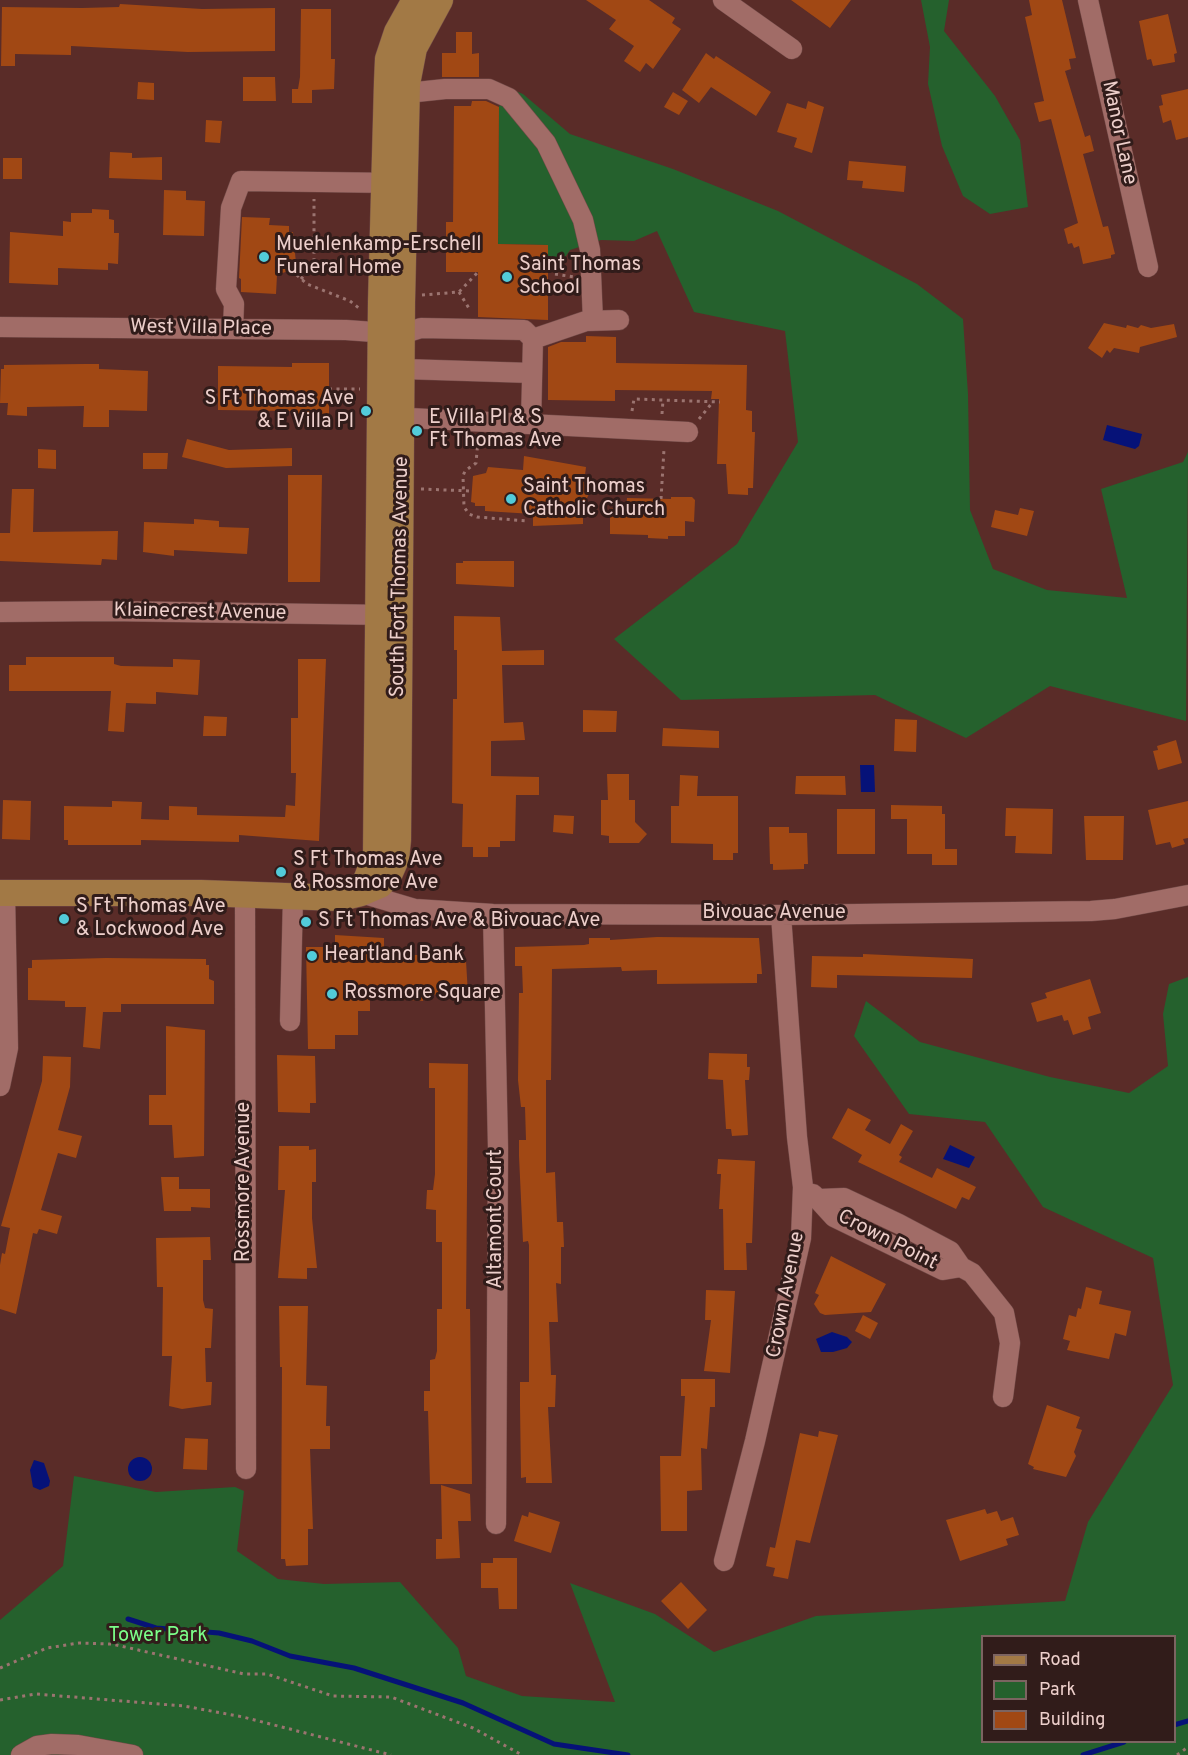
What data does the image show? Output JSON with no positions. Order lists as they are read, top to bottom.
{
  "streets": {
    "main road": ["South Fort Thomas Avenue"],
    "street": [
      "Manor Lane",
      "West Villa Place",
      "Klainecrest Avenue",
      "Bivouac Avenue",
      "Rossmore Avenue",
      "Altamont Court",
      "Crown Point",
      "Crown Avenue"
    ]
  },
  "crossings": [
    ["West Villa Place", "South Fort Thomas Avenue"],
    ["South Fort Thomas Avenue", "Klainecrest Avenue"],
    ["South Fort Thomas Avenue", "Bivouac Avenue"],
    ["South Fort Thomas Avenue", "Rossmore Avenue"],
    ["Bivouac Avenue", "Altamont Court"],
    ["Bivouac Avenue", "Crown Avenue"],
    ["Crown Point", "Crown Avenue"]
  ],
  "parks": ["Tower Park"],
  "places": [
    "Muehlenkamp-Erschell Funeral Home",
    "Saint Thomas School",
    "S Ft Thomas Ave & E Villa Pl",
    "E Villa Pl & S Ft Thomas Ave",
    "Saint Thomas Catholic Church",
    "S Ft Thomas Ave & Rossmore Ave",
    "S Ft Thomas Ave & Lockwood Ave",
    "S Ft Thomas Ave & Bivouac Ave",
    "Heartland Bank",
    "Rossmore Square"
  ],
  "legend": ["Road", "Park", "Building"]
}
